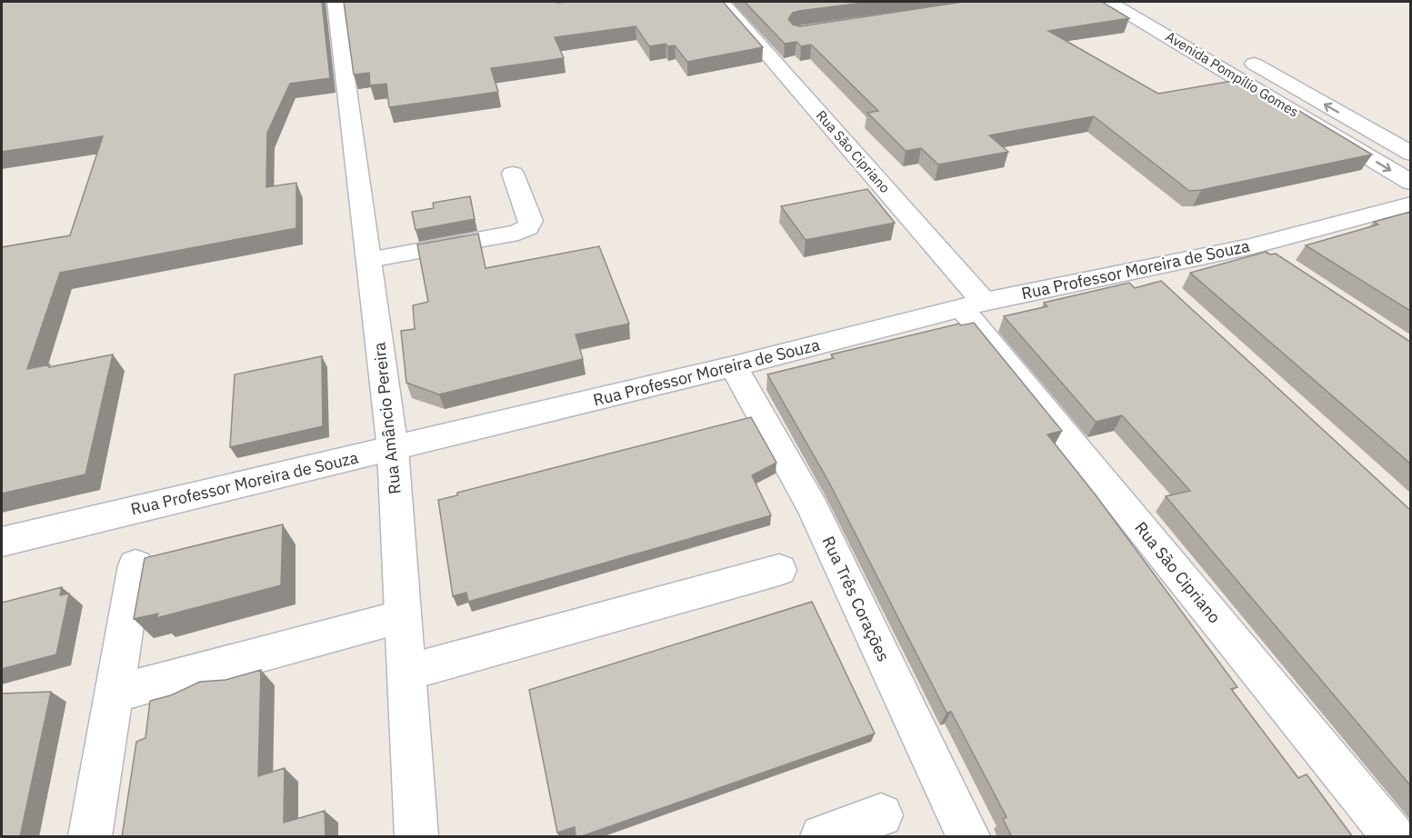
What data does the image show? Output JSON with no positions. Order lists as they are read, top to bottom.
{
  "streets": {
    "street": [
      "Avenida Pompílio Gomes",
      "Rua São Cipriano",
      "Rua Professor Moreira de Souza",
      "Rua Amâncio Pereira",
      "Rua Três Corações"
    ]
  },
  "crossings": [
    ["Rua São Cipriano", "Rua Professor Moreira de Souza"],
    ["Rua Professor Moreira de Souza", "Rua Amâncio Pereira"],
    ["Rua Professor Moreira de Souza", "Rua Três Corações"]
  ]
}
